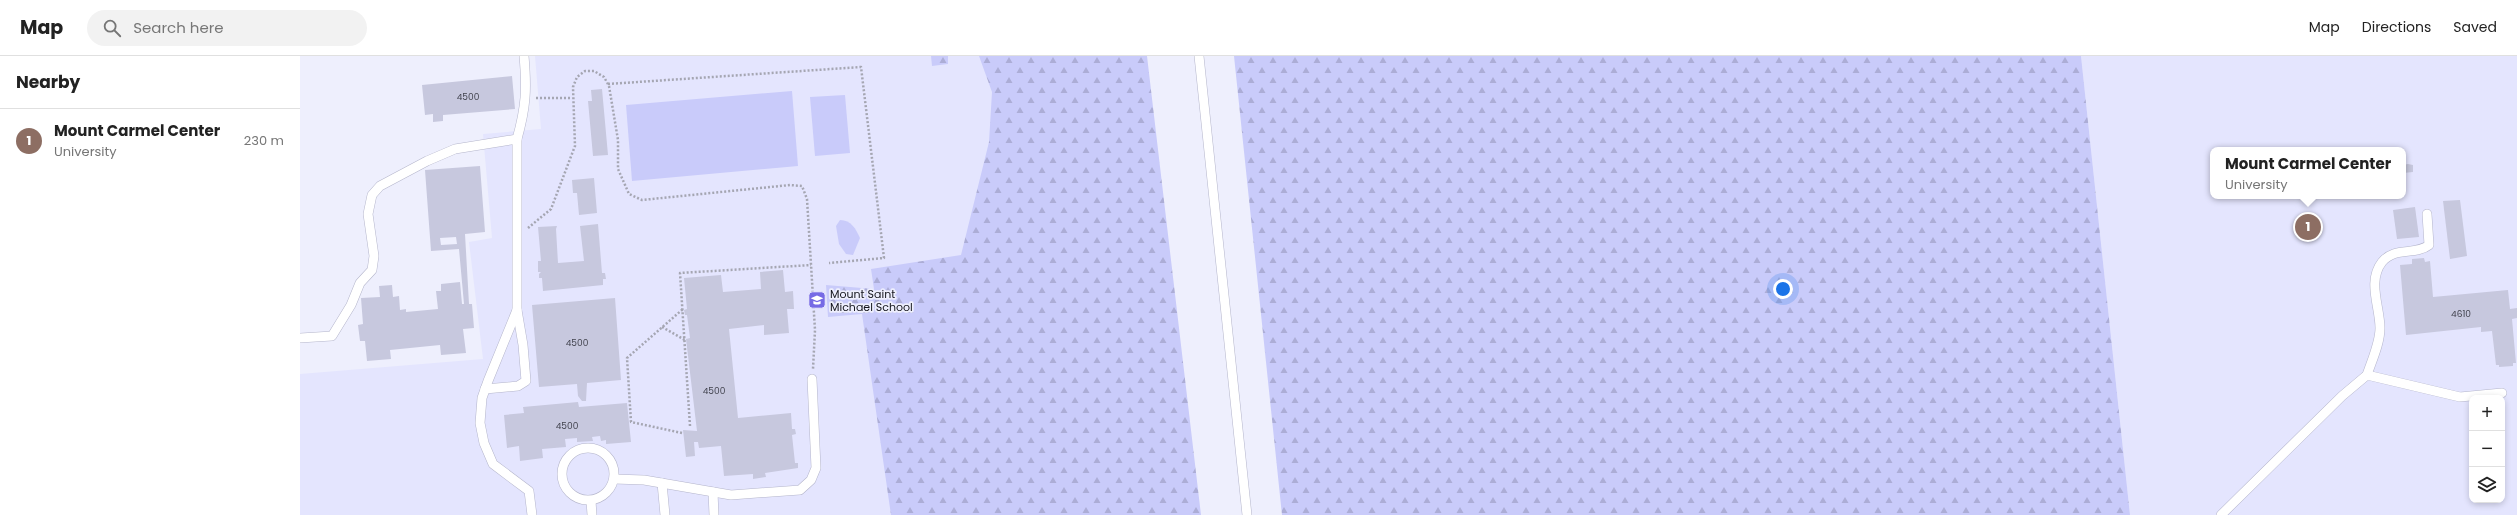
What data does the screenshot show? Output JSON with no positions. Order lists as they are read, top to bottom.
{
  "places": {
    "school or university": ["Mount Saint Michael School"]
  },
  "house_numbers": [
    "4500",
    "4610",
    "4500",
    "4500",
    "4500"
  ],
  "page": {
    "header": "Map",
    "search": "Search here",
    "nav": ["Map", "Directions", "Saved"],
    "heading": "Nearby",
    "list": [
      {
        "mark": "1",
        "name": "Mount Carmel Center",
        "note": "University",
        "value": "230 m"
      }
    ],
    "popup": ["Mount Carmel Center", "University"],
    "pins": "1",
    "map_buttons": ["+", "−"]
  }
}
